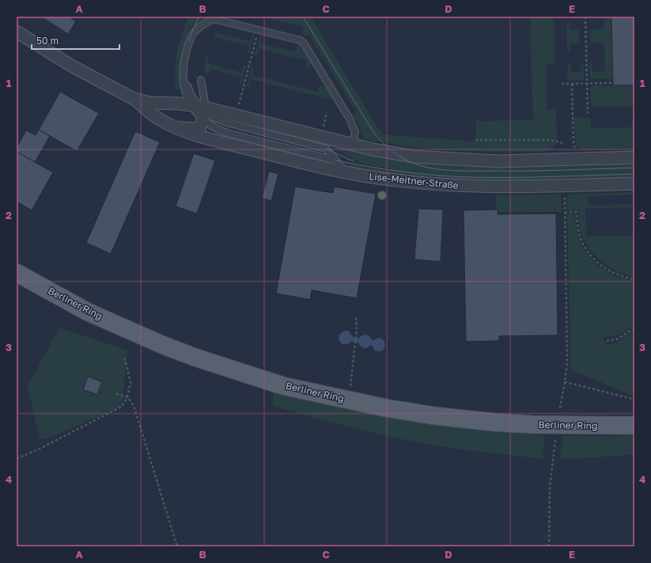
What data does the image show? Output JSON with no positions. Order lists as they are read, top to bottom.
{
  "streets": {
    "main road": ["Berliner Ring"],
    "street": ["Lise-Meitner-Straße"]
  },
  "scale_bar": "50 m",
  "grid": {
    "columns": [
      "A",
      "B",
      "C",
      "D",
      "E"
    ],
    "rows": [
      "1",
      "2",
      "3",
      "4"
    ]
  }
}
